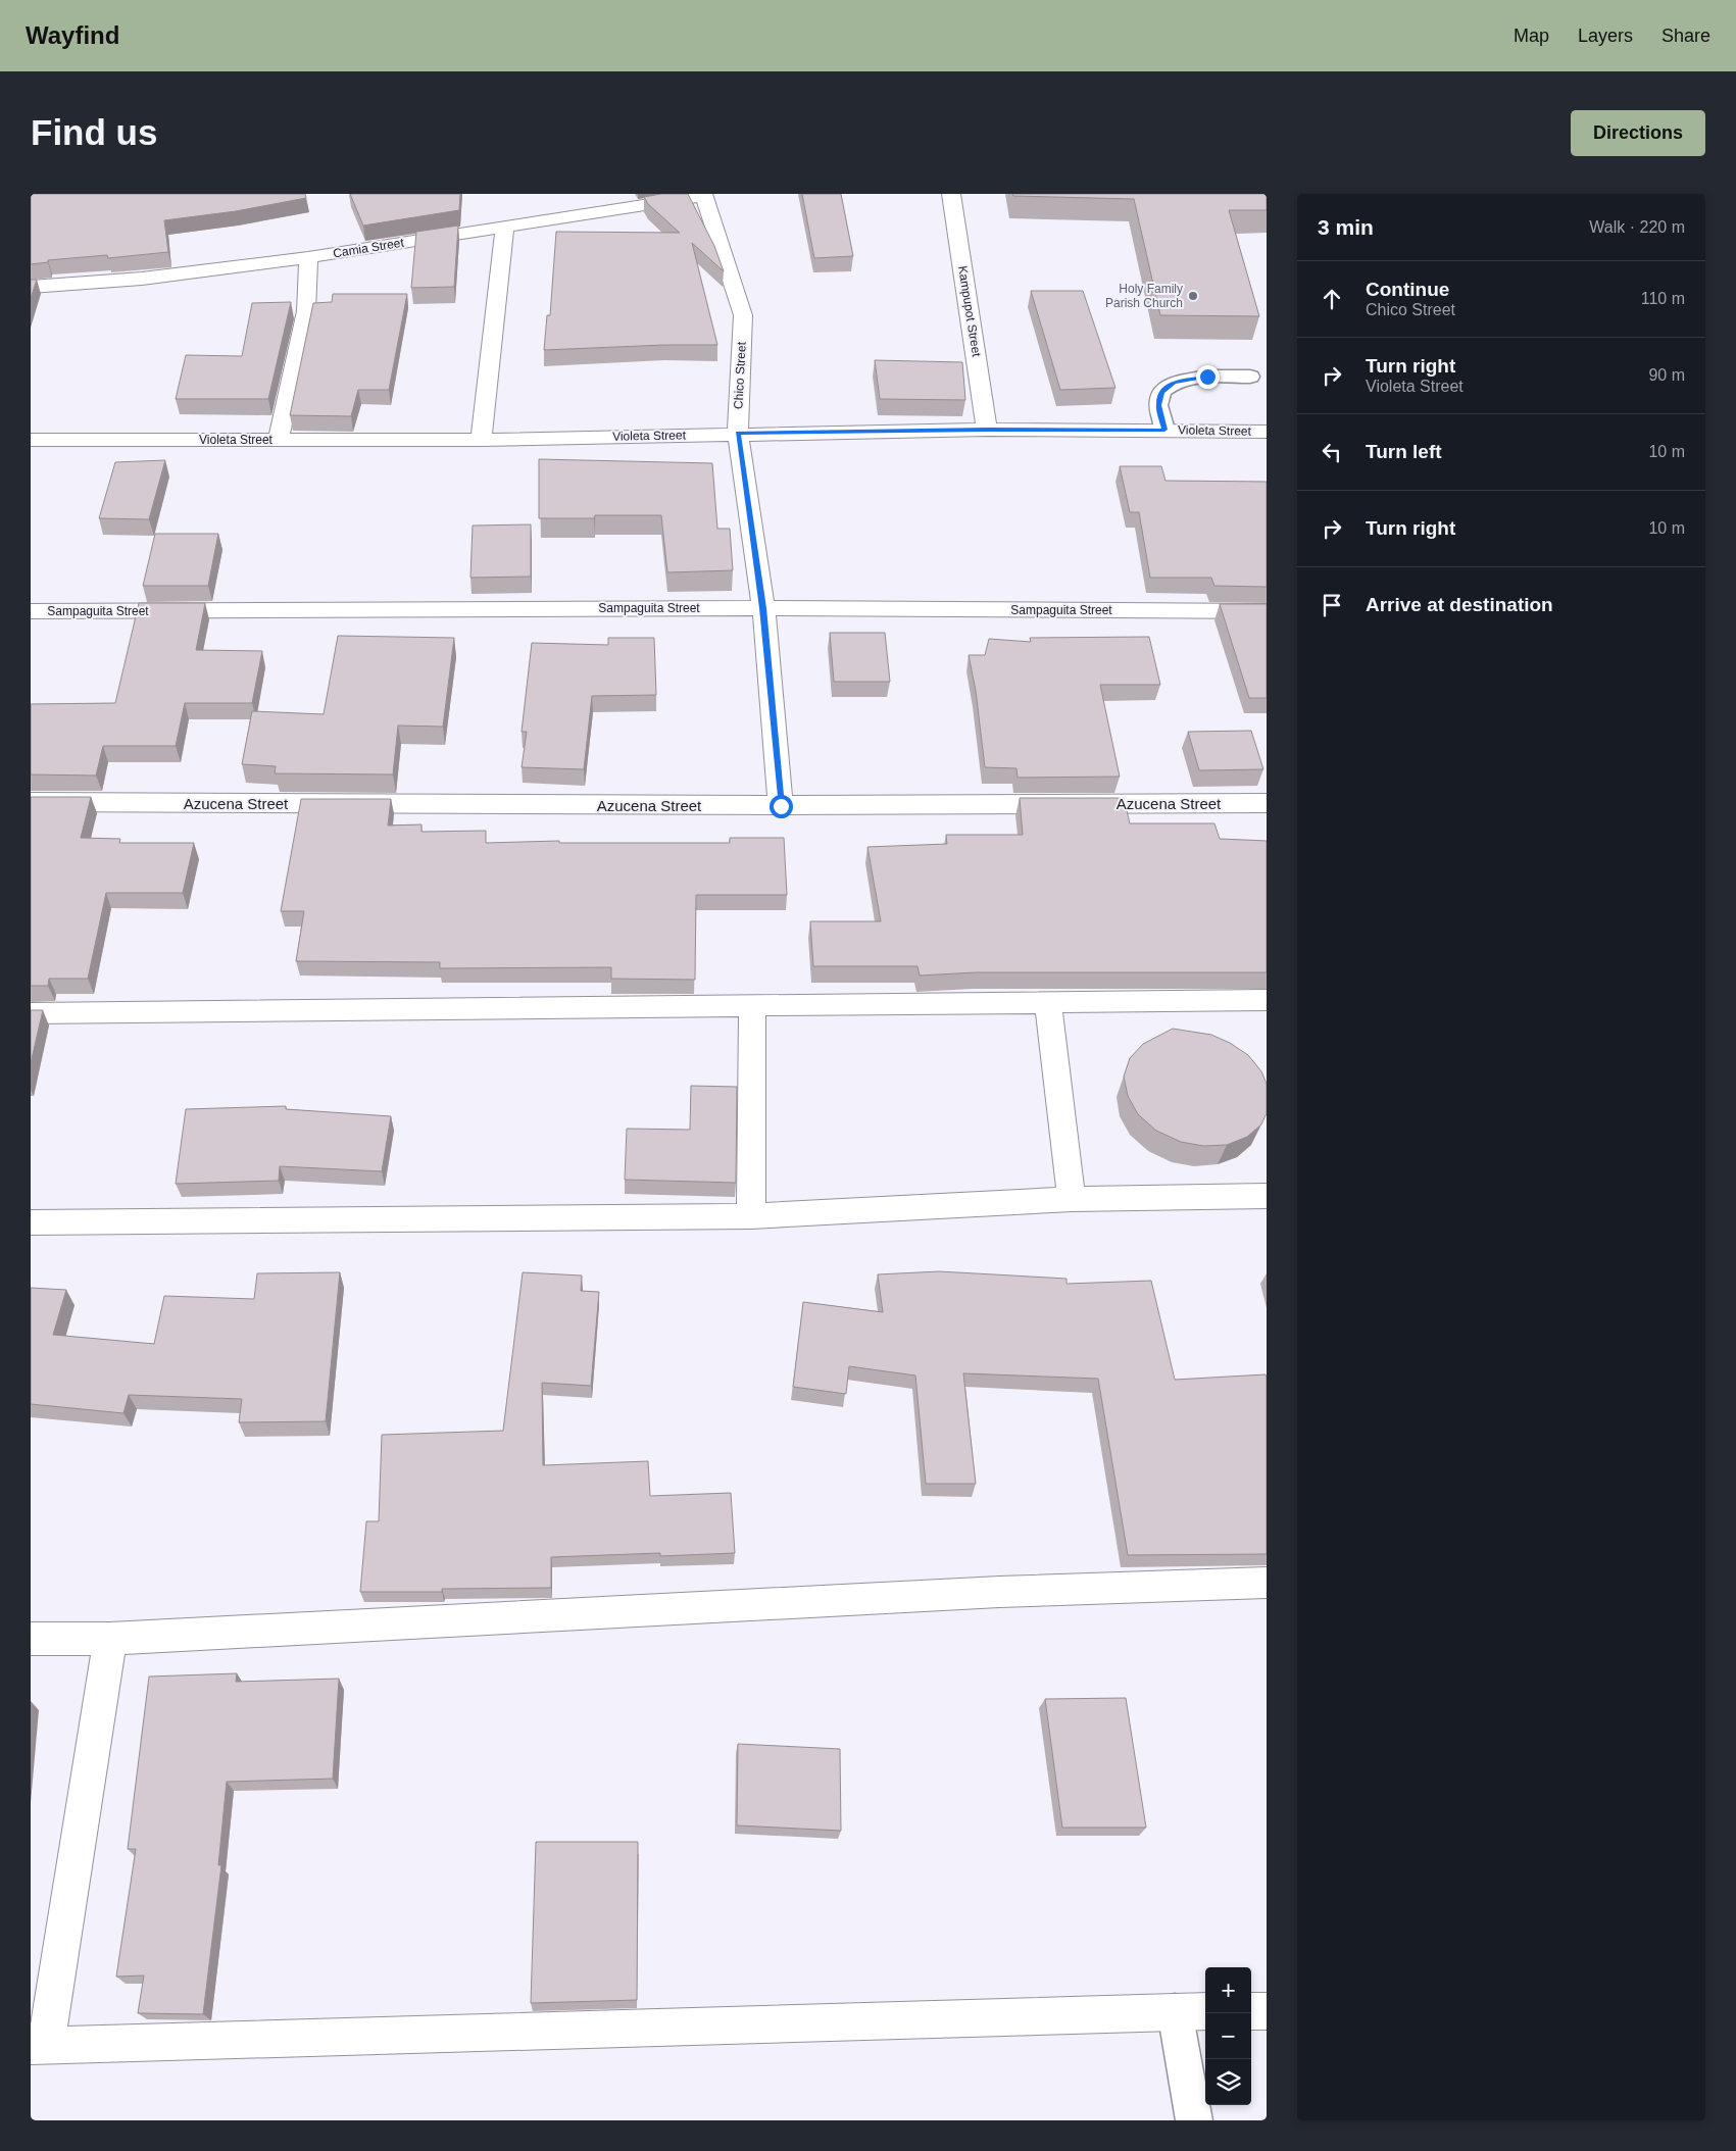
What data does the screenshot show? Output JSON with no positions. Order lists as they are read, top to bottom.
{
  "streets": {
    "street": [
      "Camia Street",
      "Kampupot Street",
      "Chico Street",
      "Violeta Street",
      "Sampaguita Street",
      "Azucena Street"
    ]
  },
  "crossings": [
    ["Camia Street", "Chico Street"],
    ["Kampupot Street", "Violeta Street"],
    ["Chico Street", "Violeta Street"],
    ["Chico Street", "Sampaguita Street"],
    ["Chico Street", "Azucena Street"]
  ],
  "places": ["Holy Family Parish Church"],
  "page": {
    "header": "Wayfind",
    "nav": ["Map", "Layers", "Share"],
    "buttons": "Directions",
    "title": "Find us",
    "heading": ["3 min", "Walk · 220 m"],
    "list": [
      ["Continue", "Chico Street", "110 m"],
      ["Turn right", "Violeta Street", "90 m"],
      ["Turn left", "10 m"],
      ["Turn right", "10 m"],
      "Arrive at destination"
    ],
    "map_buttons": ["+", "−"]
  }
}
